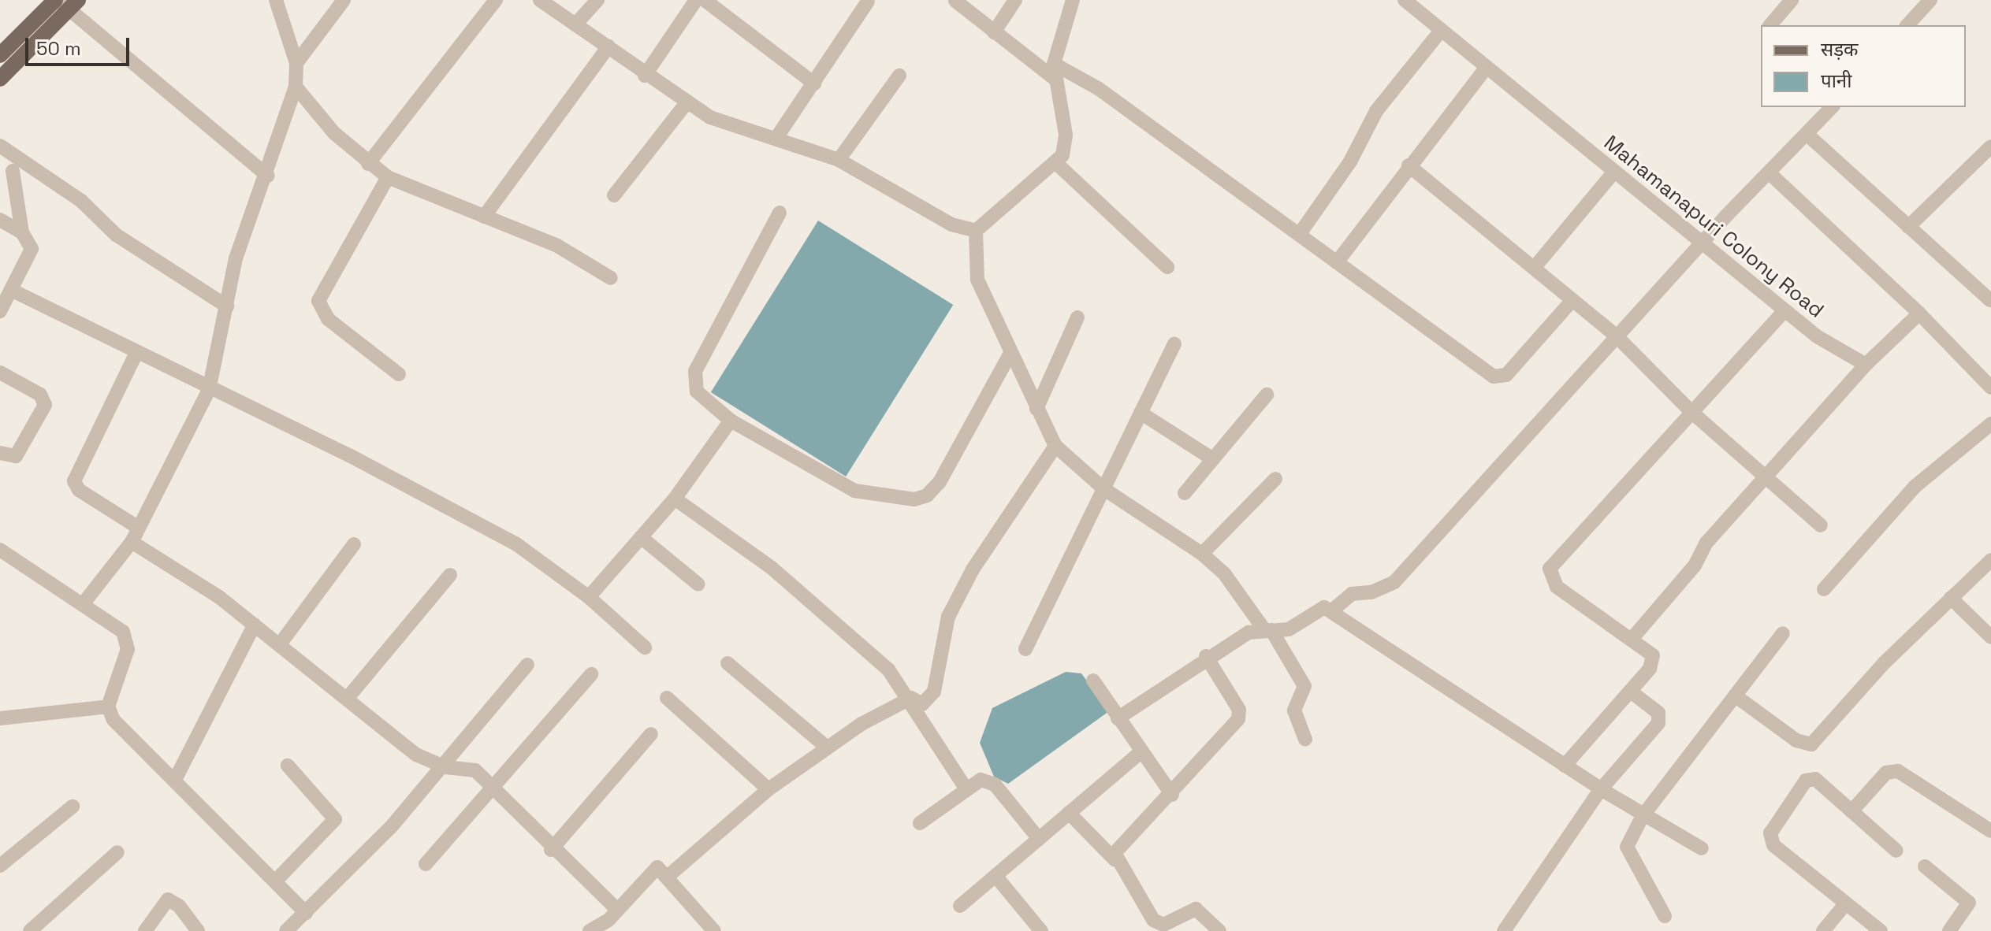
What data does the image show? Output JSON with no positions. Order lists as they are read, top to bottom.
{
  "streets": {
    "street": ["Mahamanapuri Colony Road"]
  },
  "legend": ["सड़क", "पानी"],
  "scale_bar": "50 m"
}
